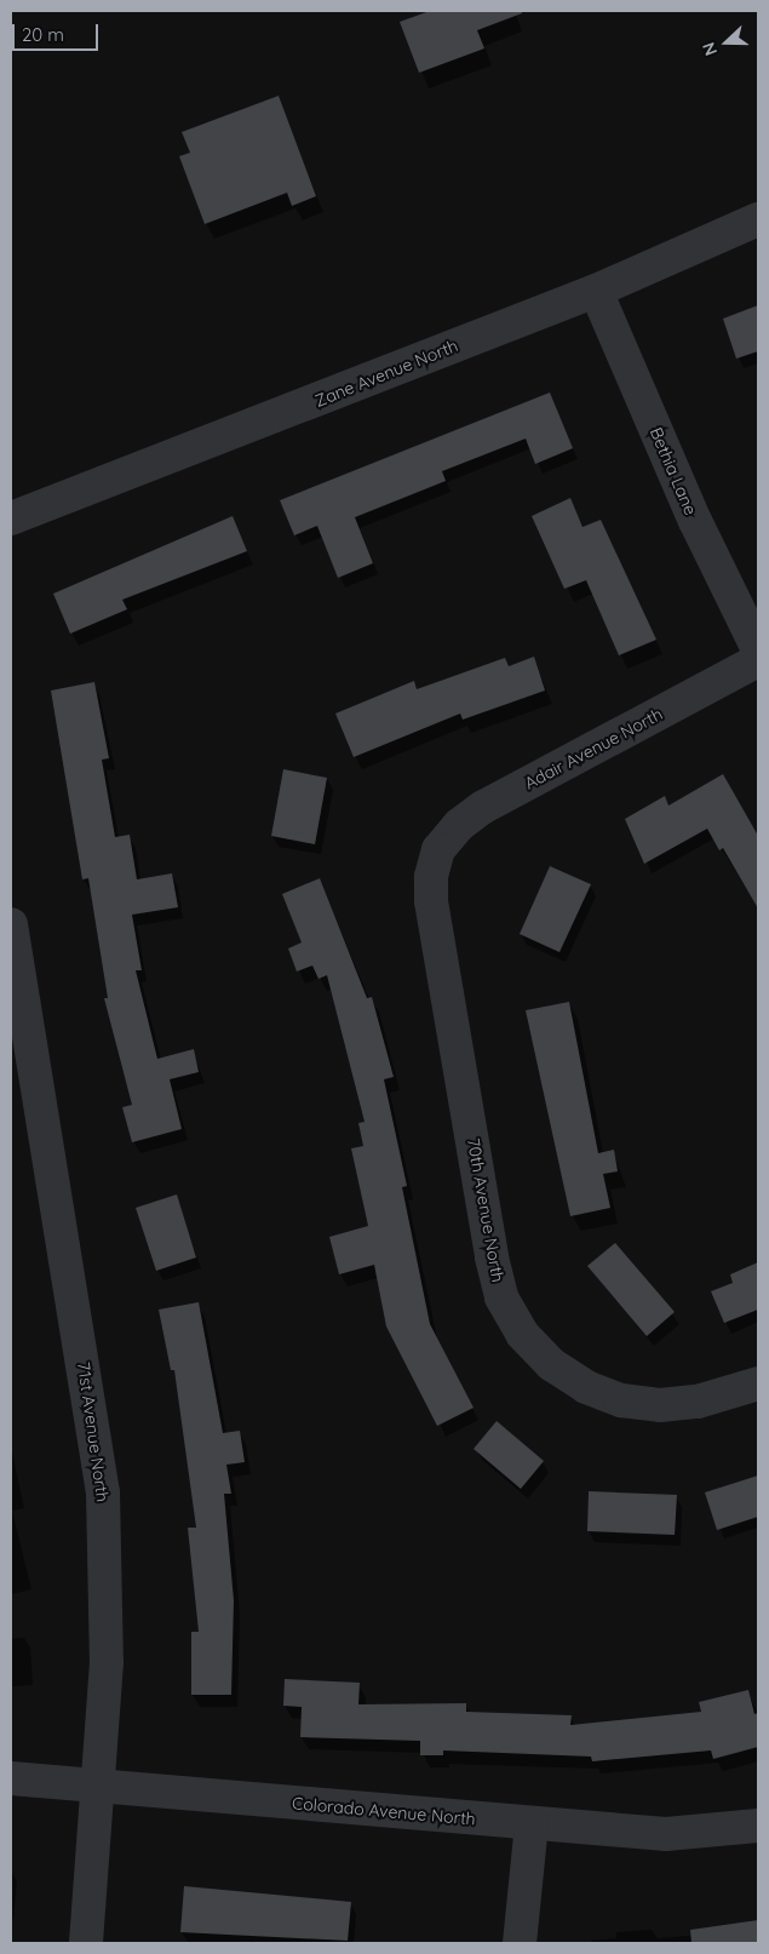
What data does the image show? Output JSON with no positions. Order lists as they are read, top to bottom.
{
  "streets": {
    "street": [
      "Zane Avenue North",
      "Bethia Lane",
      "Adair Avenue North",
      "70th Avenue North",
      "71st Avenue North",
      "Colorado Avenue North"
    ]
  },
  "crossings": [
    ["Zane Avenue North", "Bethia Lane"],
    ["Adair Avenue North", "70th Avenue North"],
    ["71st Avenue North", "Colorado Avenue North"]
  ],
  "scale_bar": "20 m",
  "north": "left"
}
